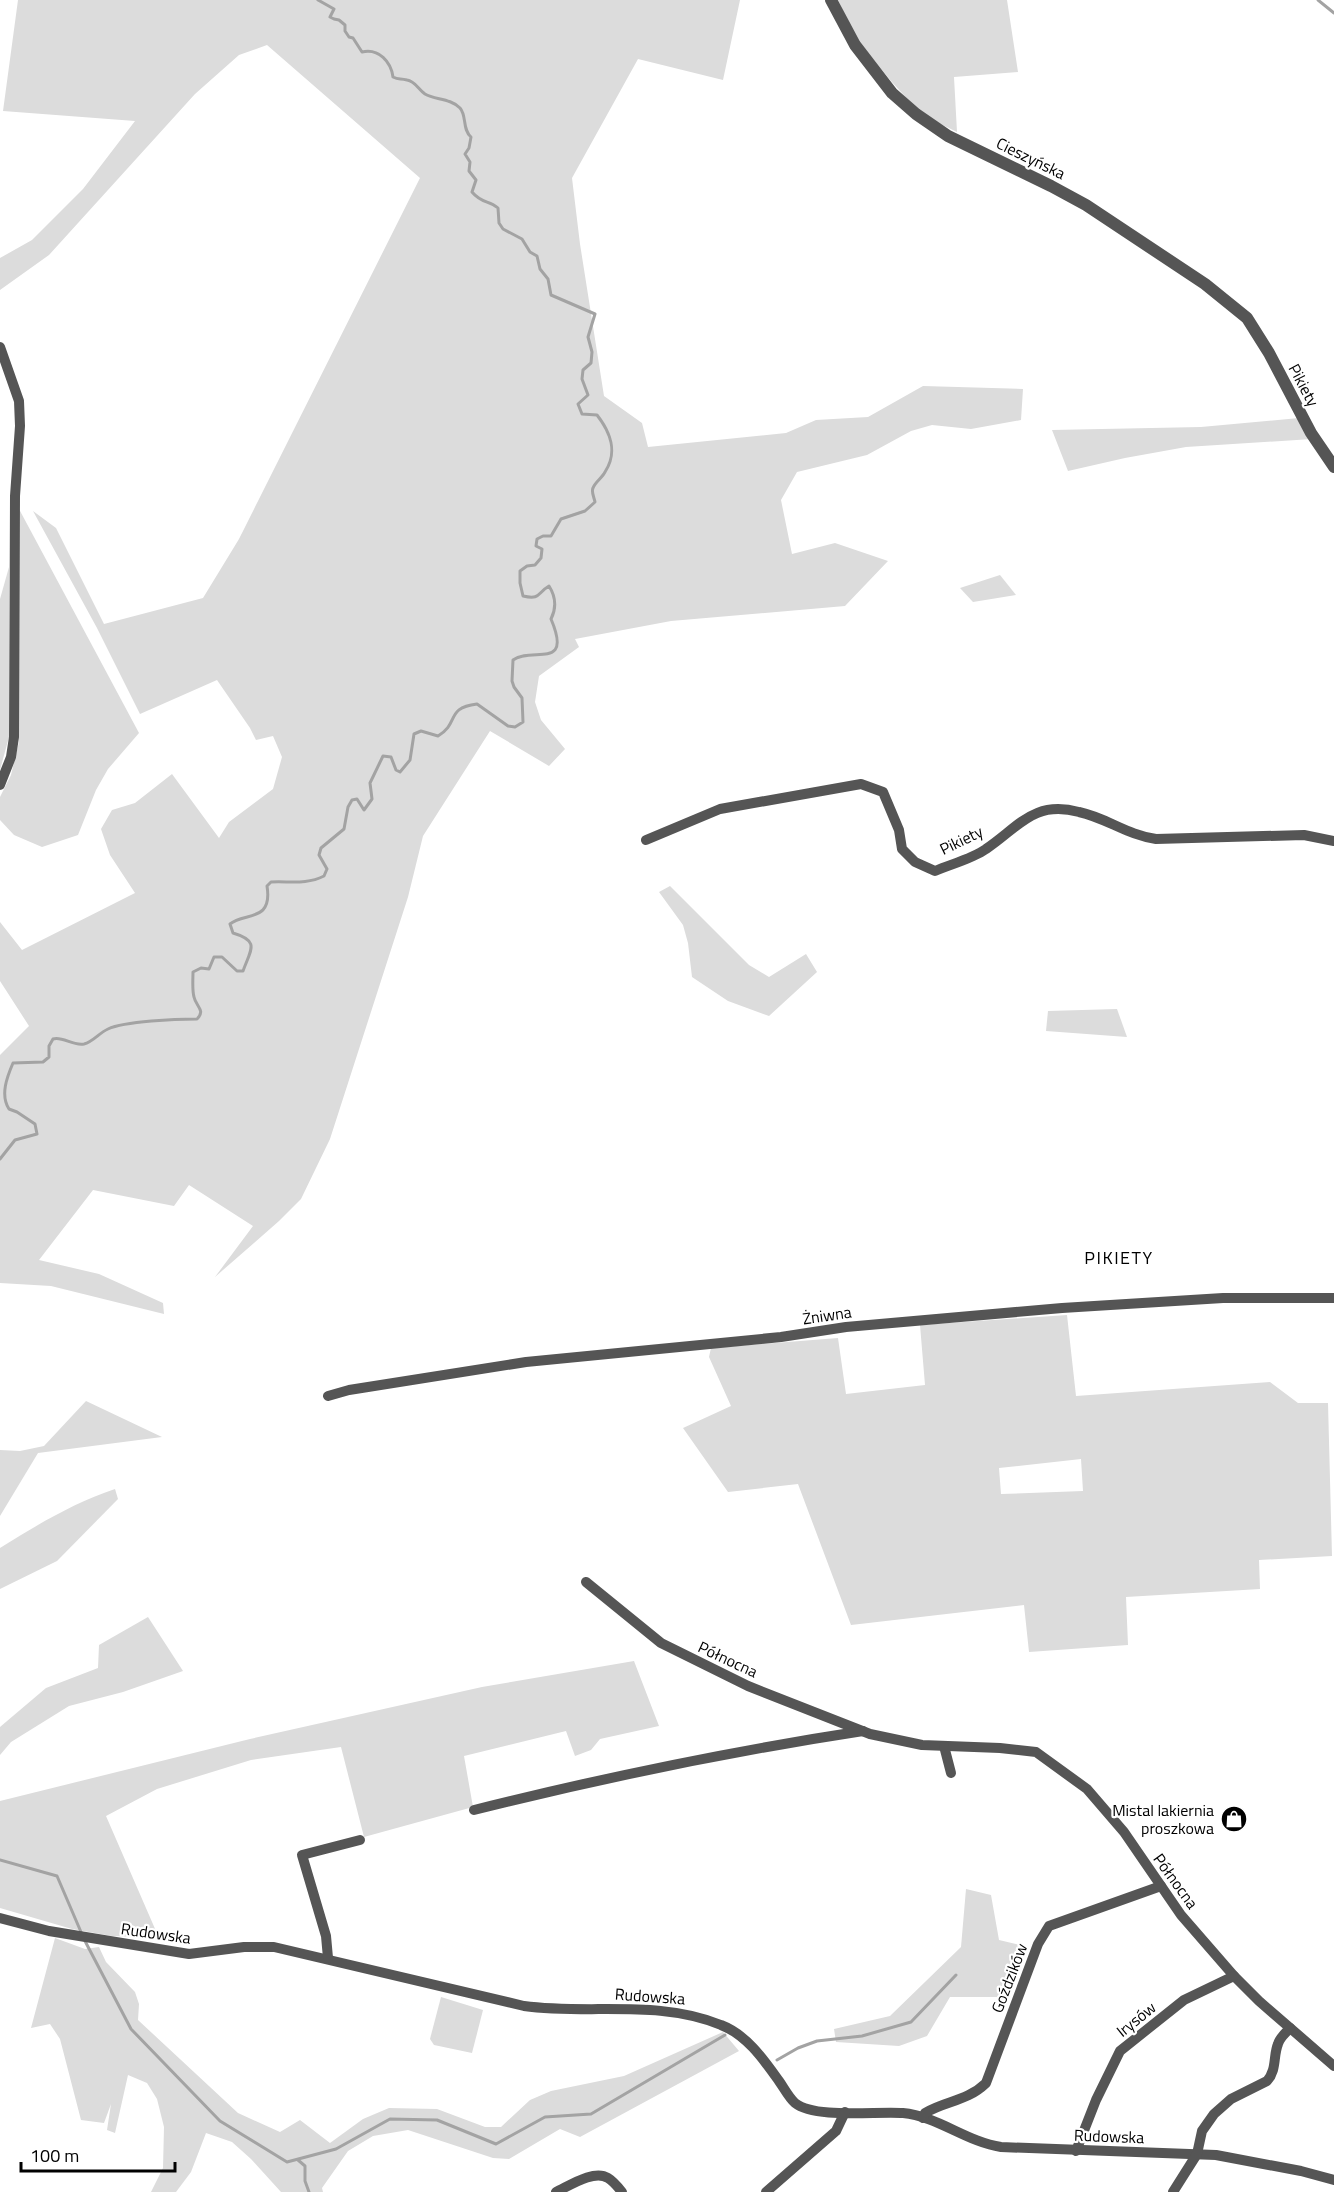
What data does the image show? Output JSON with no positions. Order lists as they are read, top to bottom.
{
  "streets": {
    "street": [
      "Cieszyńska",
      "Pikiety",
      "Żniwna",
      "Północna",
      "Rudowska",
      "Goździków",
      "Irysów"
    ]
  },
  "crossings": [
    ["Cieszyńska", "Pikiety"],
    ["Północna", "Goździków"],
    ["Północna", "Irysów"],
    ["Rudowska", "Goździków"],
    ["Rudowska", "Irysów"]
  ],
  "districts": ["PIKIETY"],
  "places": {
    "shop": ["Mistal lakiernia proszkowa"]
  },
  "scale_bar": "100 m"
}
